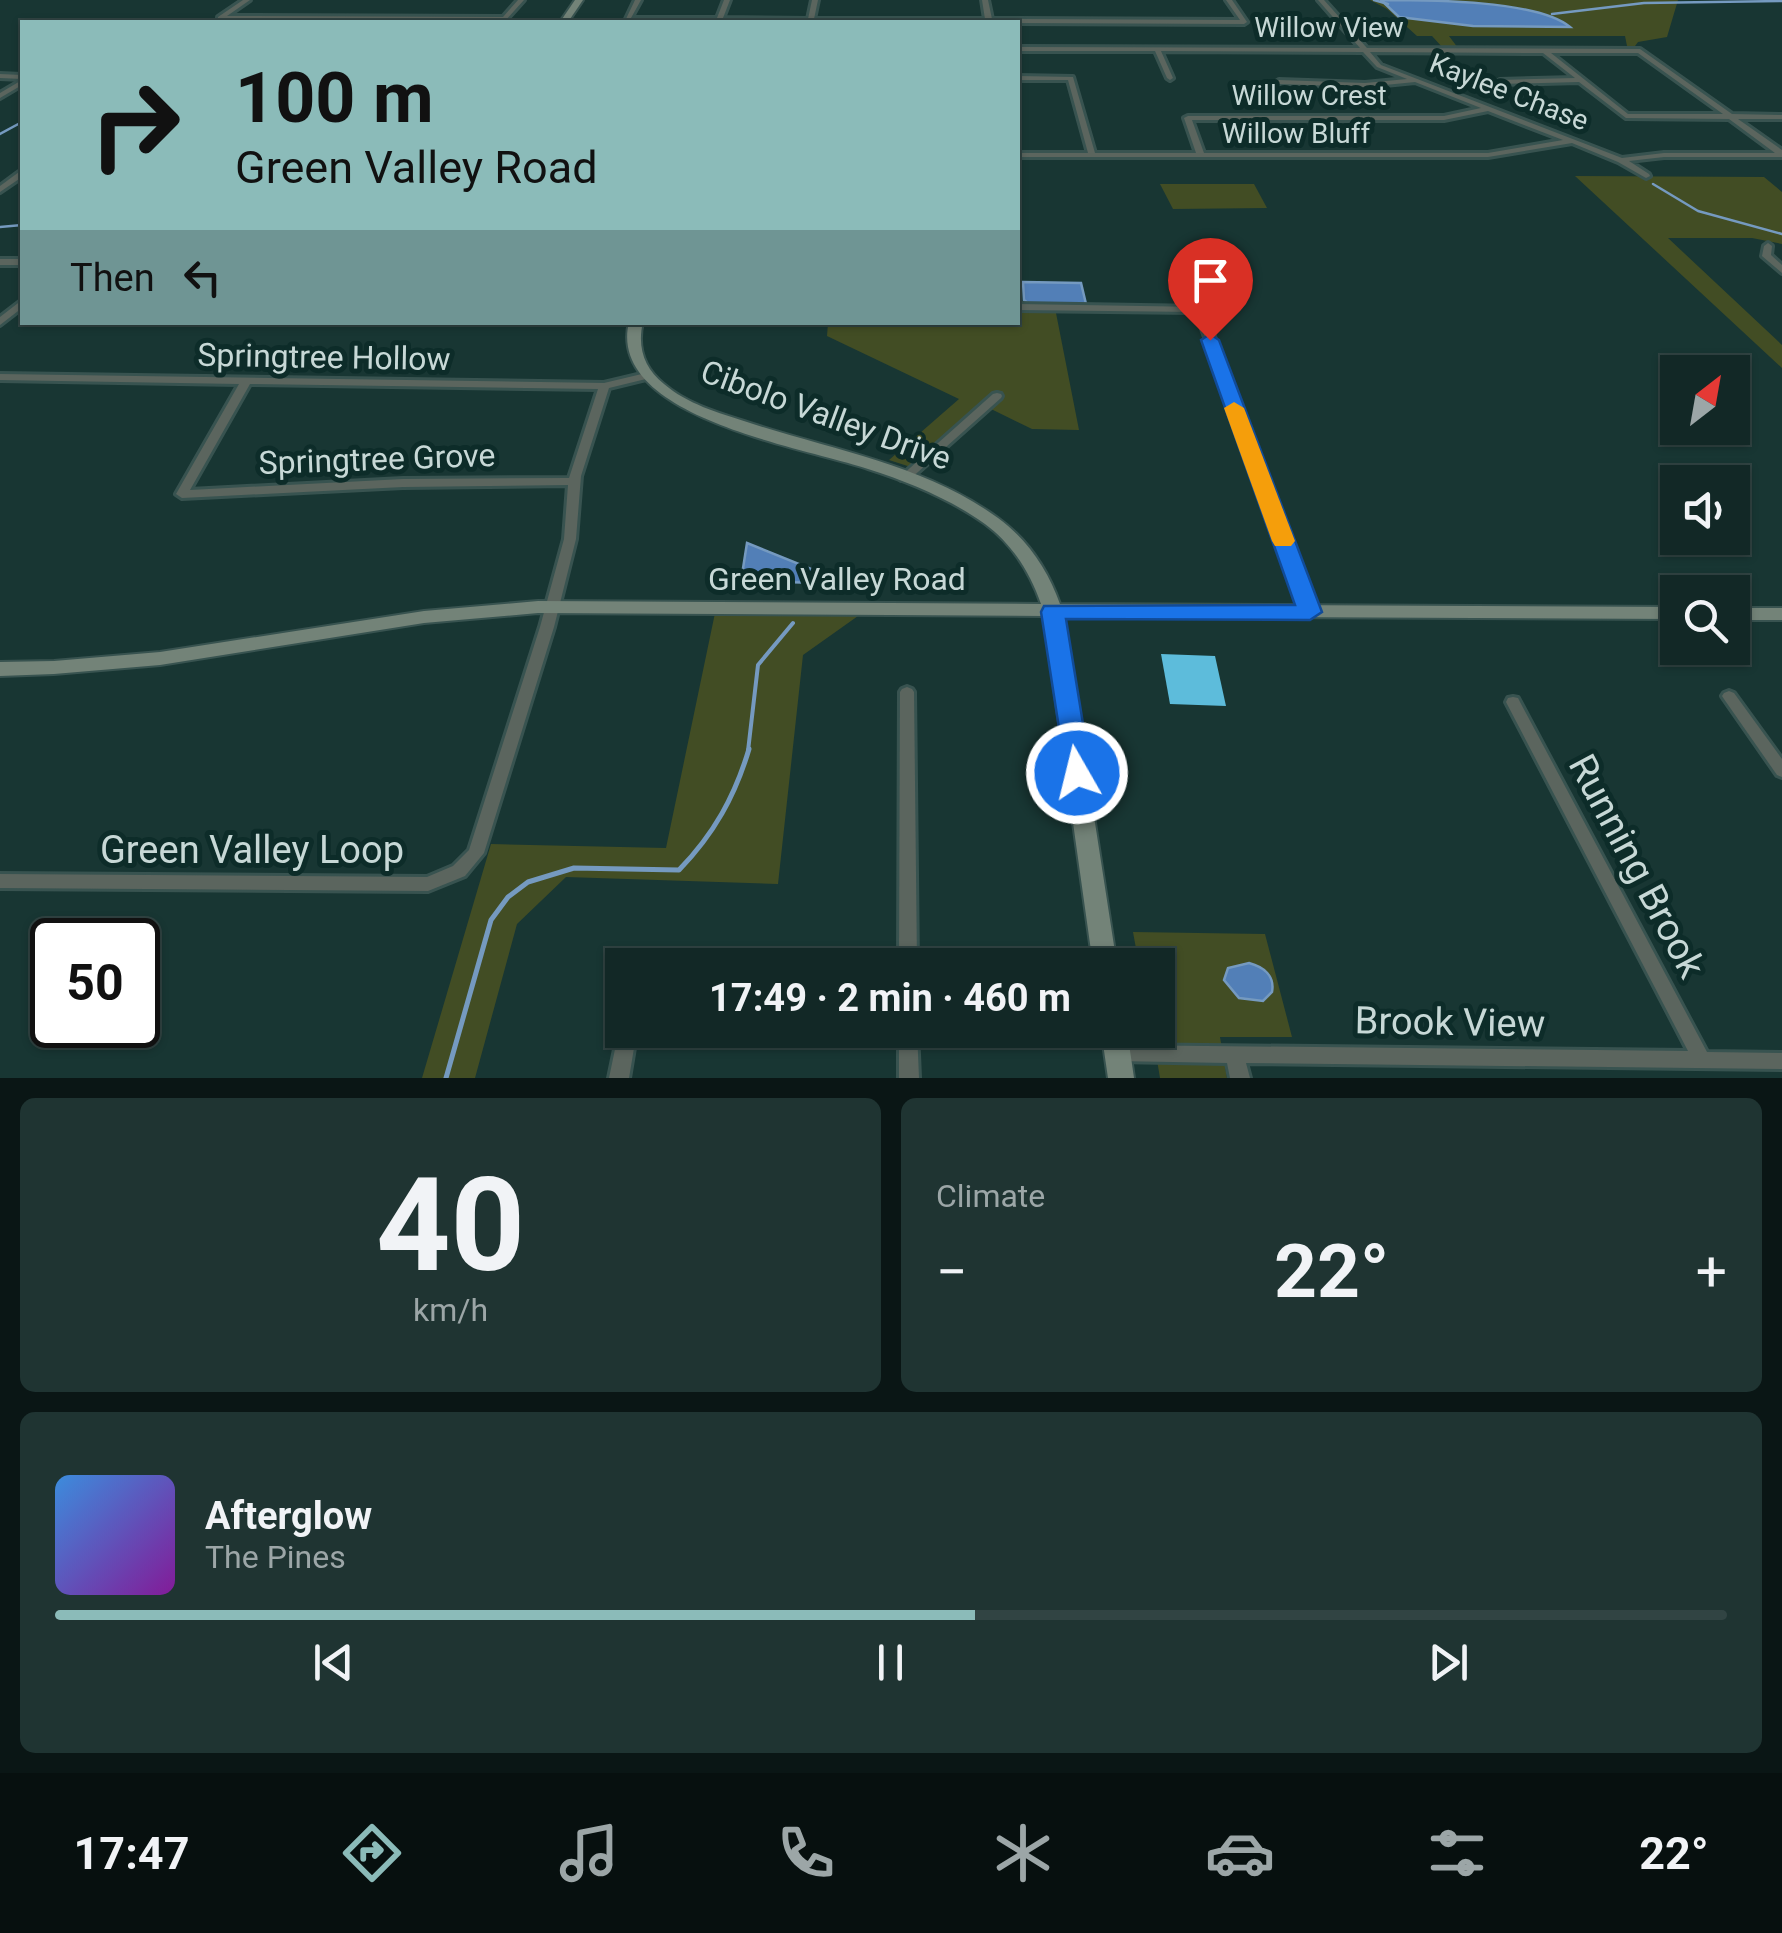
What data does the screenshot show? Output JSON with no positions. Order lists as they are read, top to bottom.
{
  "streets": {
    "street": [
      "Willow View",
      "Kaylee Chase",
      "Willow Crest",
      "Willow Bluff",
      "Springtree Hollow",
      "Cibolo Valley Drive",
      "Springtree Grove",
      "Green Valley Road",
      "Green Valley Loop",
      "Running Brook",
      "Brook View"
    ]
  },
  "crossings": [
    ["Willow View", "Kaylee Chase"],
    ["Kaylee Chase", "Willow Crest"],
    ["Kaylee Chase", "Willow Bluff"],
    ["Willow Crest", "Willow Bluff"],
    ["Springtree Hollow", "Cibolo Valley Drive"],
    ["Springtree Hollow", "Springtree Grove"],
    ["Springtree Hollow", "Green Valley Loop"],
    ["Cibolo Valley Drive", "Green Valley Road"],
    ["Springtree Grove", "Green Valley Loop"],
    ["Green Valley Road", "Green Valley Loop"],
    ["Running Brook", "Brook View"]
  ],
  "north": "top right",
  "page": {
    "turn": ["100 m", "Green Valley Road"],
    "then": "Then",
    "limit": "50",
    "trip": "17:49 · 2 min · 460 m",
    "tile": [
      ["40", "km/h"],
      "Climate"
    ],
    "heat": ["−", "22°", "+"],
    "song": ["Afterglow", "The Pines"],
    "tabs": ["17:47", "22°"]
  }
}
